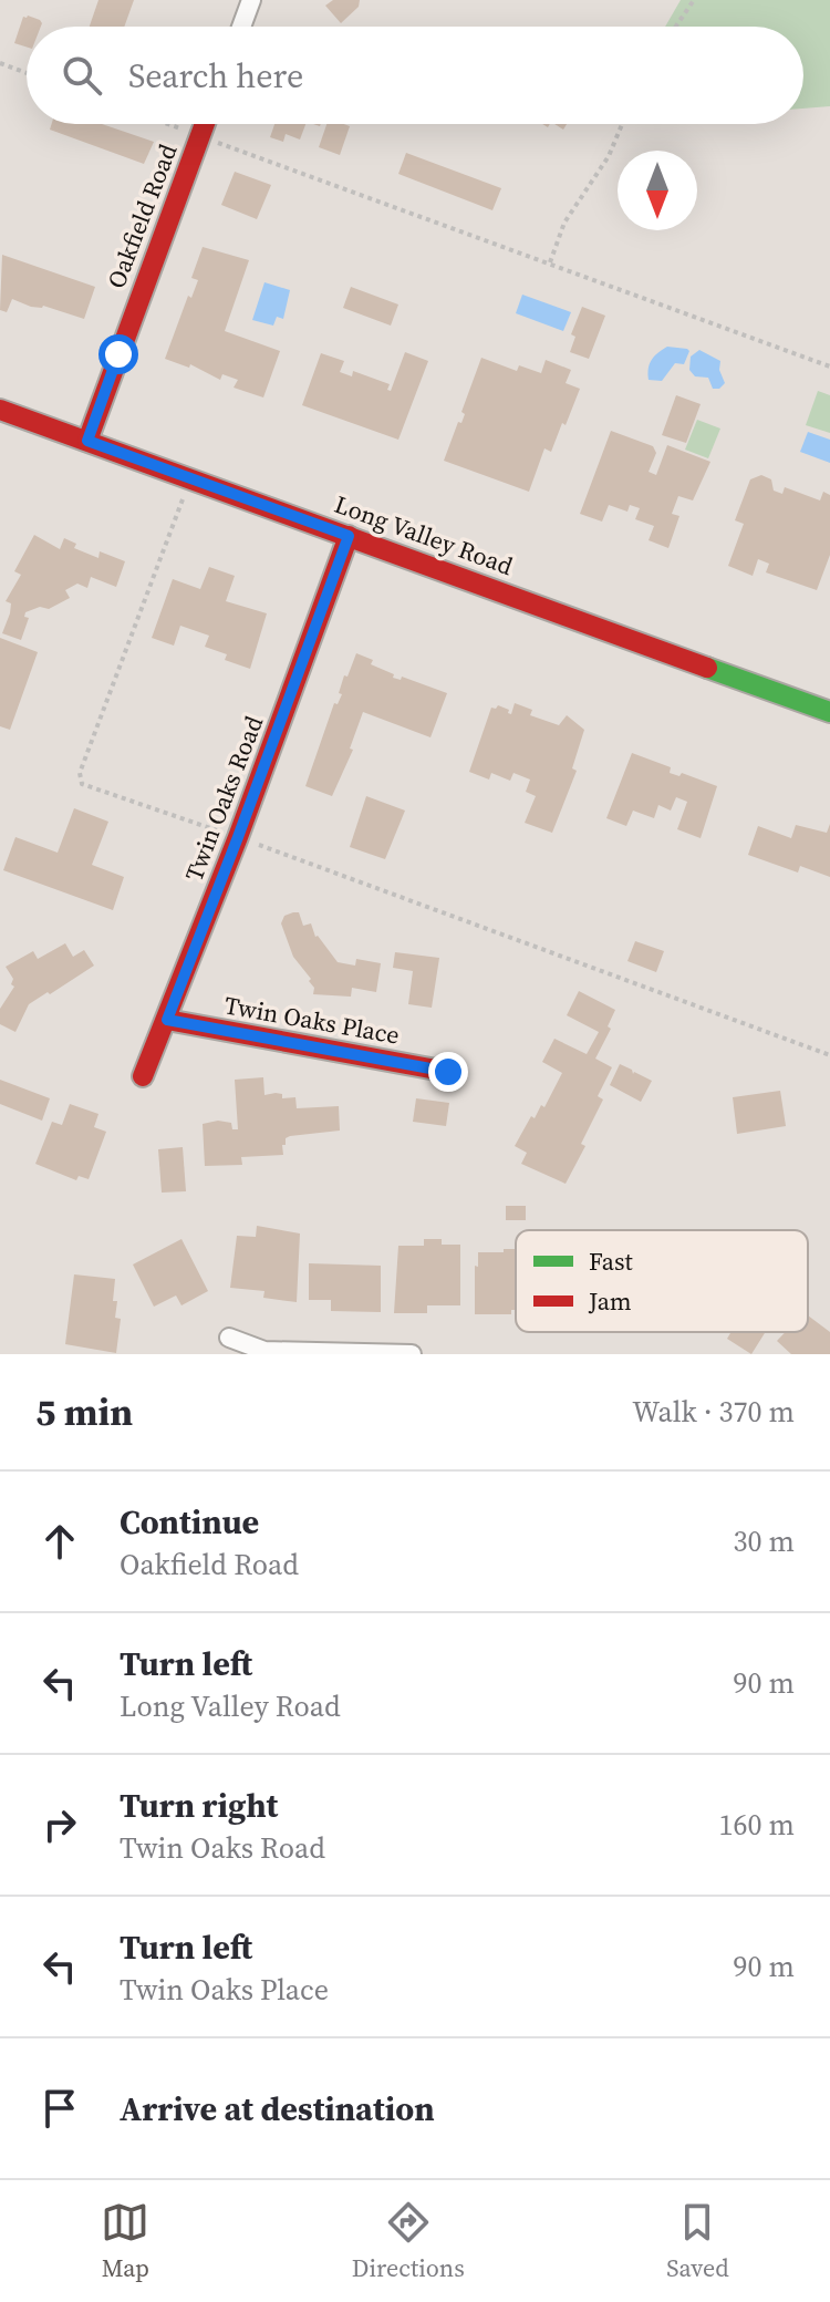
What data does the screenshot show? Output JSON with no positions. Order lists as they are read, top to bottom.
{
  "streets": {
    "street": [
      "Oakfield Road",
      "Long Valley Road",
      "Twin Oaks Road",
      "Twin Oaks Place"
    ]
  },
  "crossings": [
    ["Oakfield Road", "Long Valley Road"],
    ["Long Valley Road", "Twin Oaks Road"],
    ["Twin Oaks Road", "Twin Oaks Place"]
  ],
  "legend": ["Fast", "Jam"],
  "north": "bottom",
  "page": {
    "search": "Search here",
    "heading": ["5 min", "Walk · 370 m"],
    "list": [
      ["Continue", "Oakfield Road", "30 m"],
      ["Turn left", "Long Valley Road", "90 m"],
      ["Turn right", "Twin Oaks Road", "160 m"],
      ["Turn left", "Twin Oaks Place", "90 m"],
      "Arrive at destination"
    ],
    "nav": ["Map", "Directions", "Saved"]
  }
}
